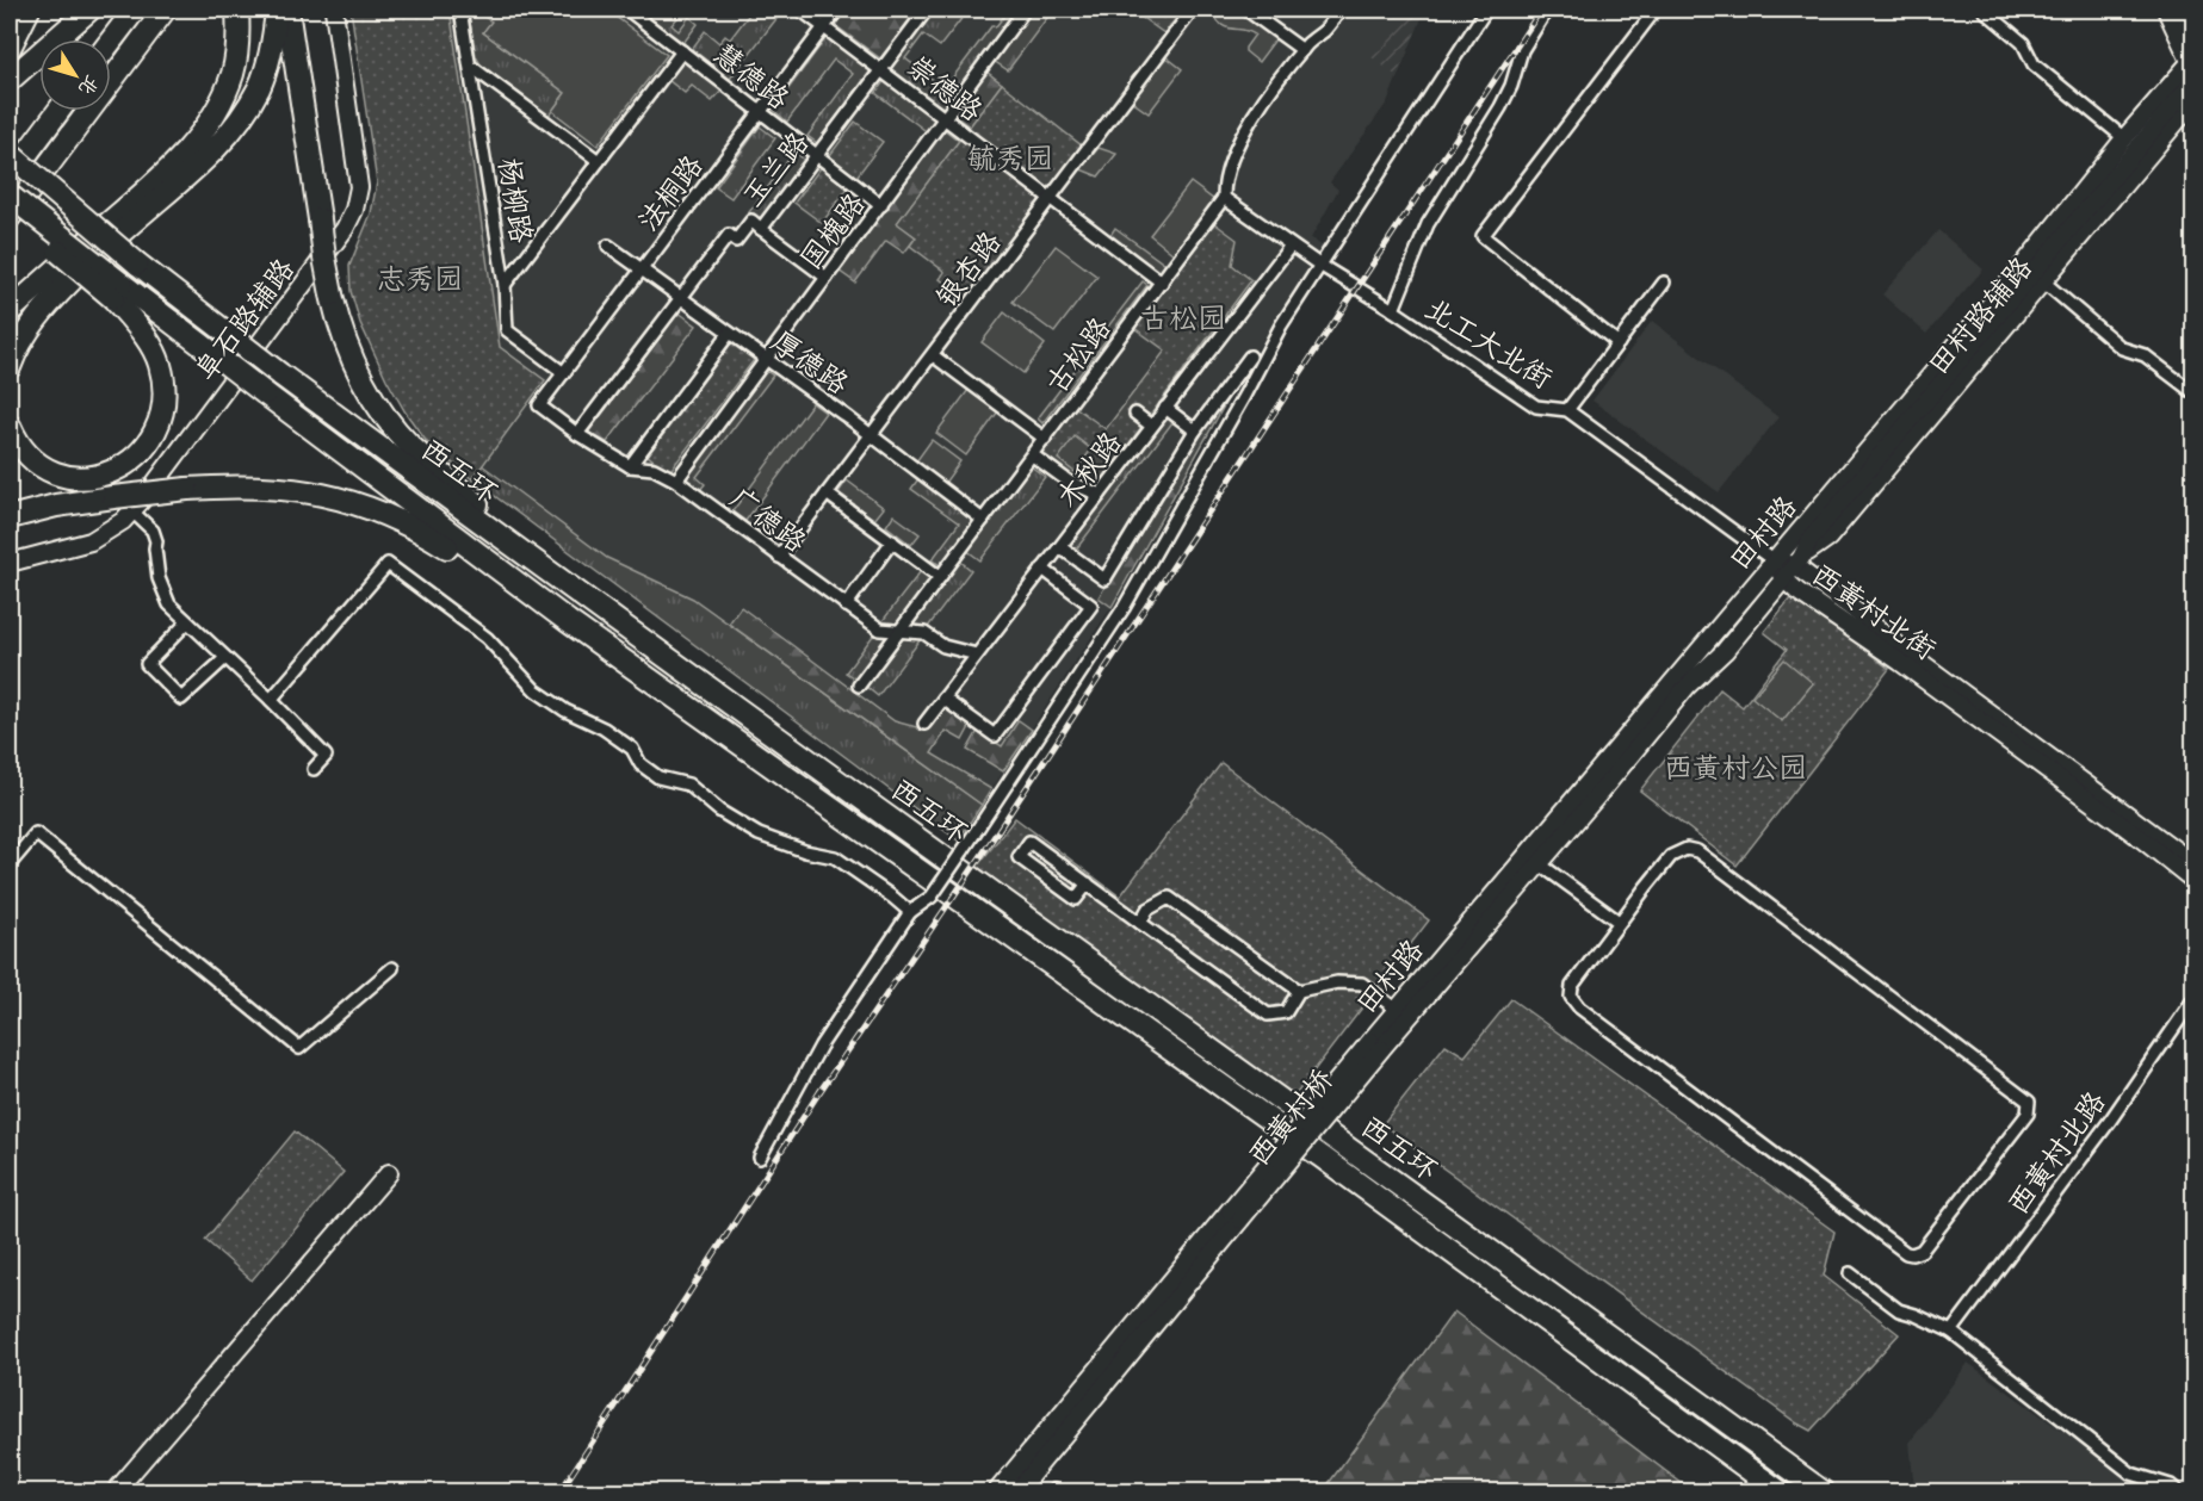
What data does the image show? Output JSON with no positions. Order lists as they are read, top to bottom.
{
  "streets": {
    "highway": ["西五环"],
    "main road": [
      "田村路辅路",
      "阜石路辅路",
      "田村路",
      "西黄村北街",
      "西黄村桥"
    ],
    "street": [
      "慧德路",
      "崇德路",
      "玉兰路",
      "法桐路",
      "杨柳路",
      "国槐路",
      "银杏路",
      "北工大北街",
      "古松路",
      "厚德路",
      "木秋路",
      "广德路",
      "西黄村北路"
    ]
  },
  "crossings": [
    ["慧德路", "玉兰路"],
    ["慧德路", "法桐路"],
    ["慧德路", "国槐路"],
    ["崇德路", "玉兰路"],
    ["崇德路", "法桐路"],
    ["崇德路", "国槐路"],
    ["崇德路", "银杏路"],
    ["崇德路", "古松路"],
    ["玉兰路", "厚德路"],
    ["玉兰路", "广德路"],
    ["法桐路", "杨柳路"],
    ["法桐路", "厚德路"],
    ["法桐路", "广德路"],
    ["国槐路", "厚德路"],
    ["国槐路", "广德路"],
    ["银杏路", "厚德路"],
    ["银杏路", "广德路"],
    ["田村路辅路", "田村路"],
    ["田村路辅路", "西黄村北街"],
    ["北工大北街", "古松路"],
    ["北工大北街", "木秋路"],
    ["北工大北街", "田村路"],
    ["北工大北街", "西黄村北街"],
    ["古松路", "厚德路"],
    ["古松路", "广德路"],
    ["木秋路", "广德路"],
    ["田村路", "西黄村北街"],
    ["田村路", "西黄村桥"]
  ],
  "parks": [
    "毓秀园",
    "志秀园",
    "古松园",
    "西黄村公园"
  ],
  "north": "bottom right"
}
